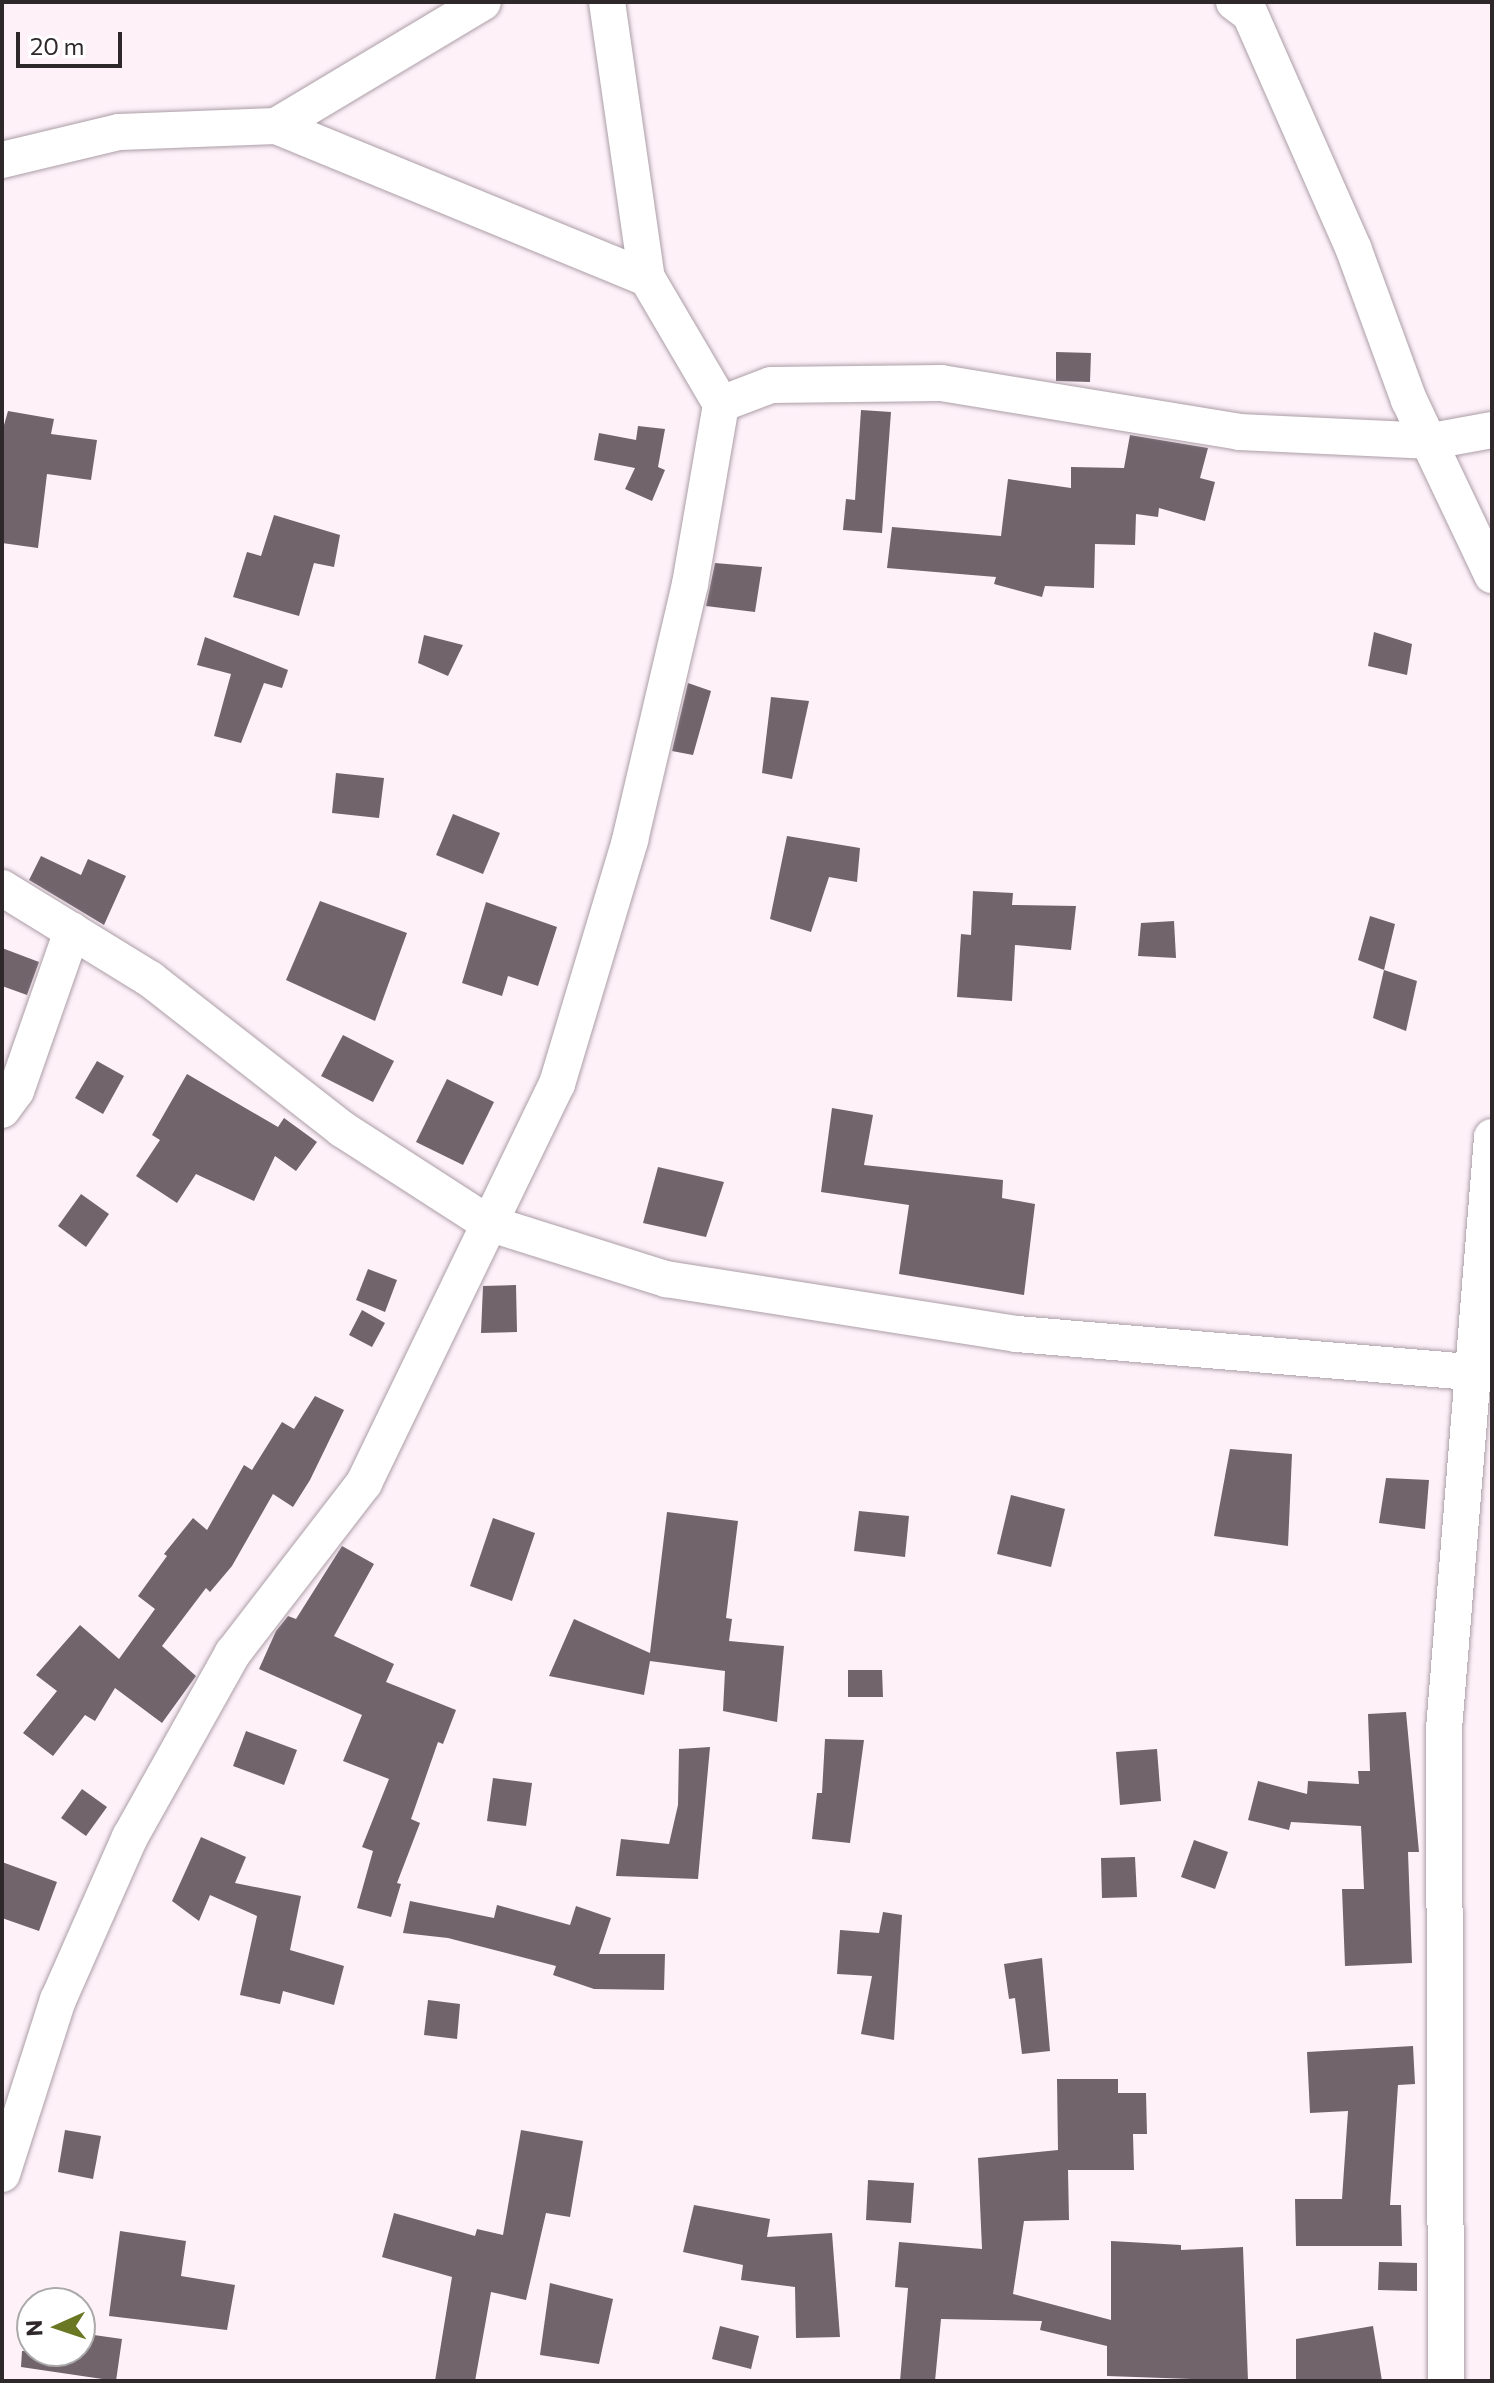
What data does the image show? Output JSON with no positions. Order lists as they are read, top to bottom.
{
  "scale_bar": "20 m",
  "north": "left"
}
